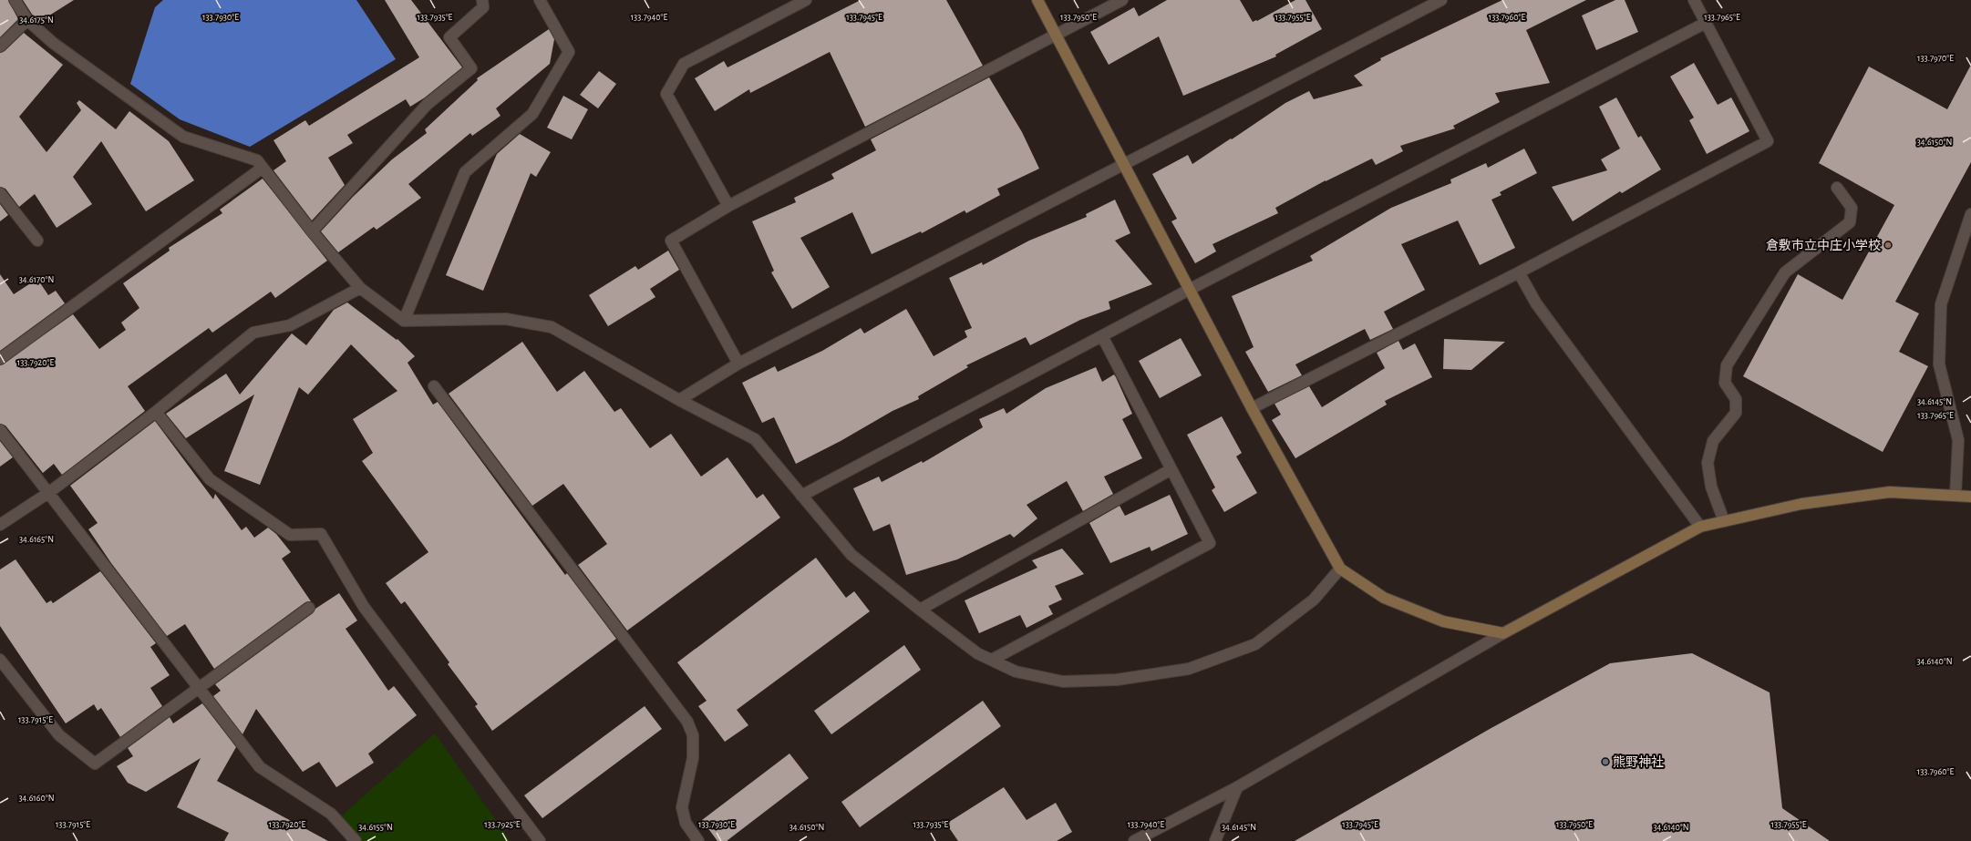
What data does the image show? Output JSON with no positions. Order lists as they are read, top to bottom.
{
  "places": ["倉敷市立中庄小学校", "熊野神社"],
  "coordinates": [
    "133.7965°E",
    "133.7930°E",
    "133.7935°E",
    "133.7940°E",
    "133.7945°E",
    "133.7950°E",
    "133.7955°E",
    "133.7960°E",
    "34.6175°N",
    "133.7970°E",
    "34.6150°N",
    "34.6170°N",
    "133.7920°E",
    "34.6145°N",
    "34.6165°N",
    "34.6140°N",
    "133.7915°E",
    "34.6160°N",
    "133.7925°E",
    "34.6155°N"
  ]
}
